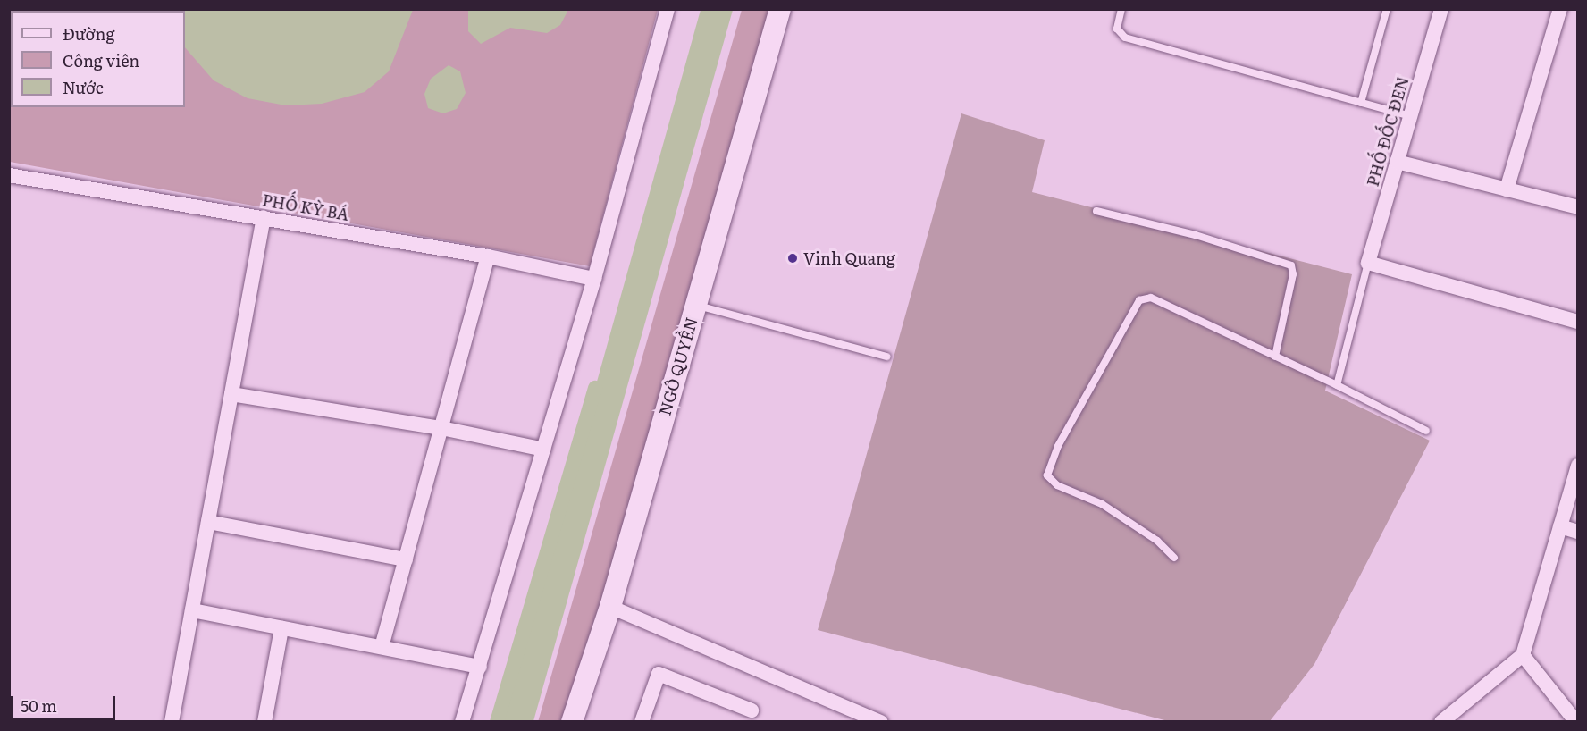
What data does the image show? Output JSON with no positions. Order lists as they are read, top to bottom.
{
  "streets": {
    "street": ["PHỐ ĐỐC ĐEN", "PHỐ KỲ BÁ", "NGÔ QUYỀN"]
  },
  "places": ["Vinh Quang"],
  "legend": ["Đường", "Công viên", "Nước"],
  "scale_bar": "50 m"
}
